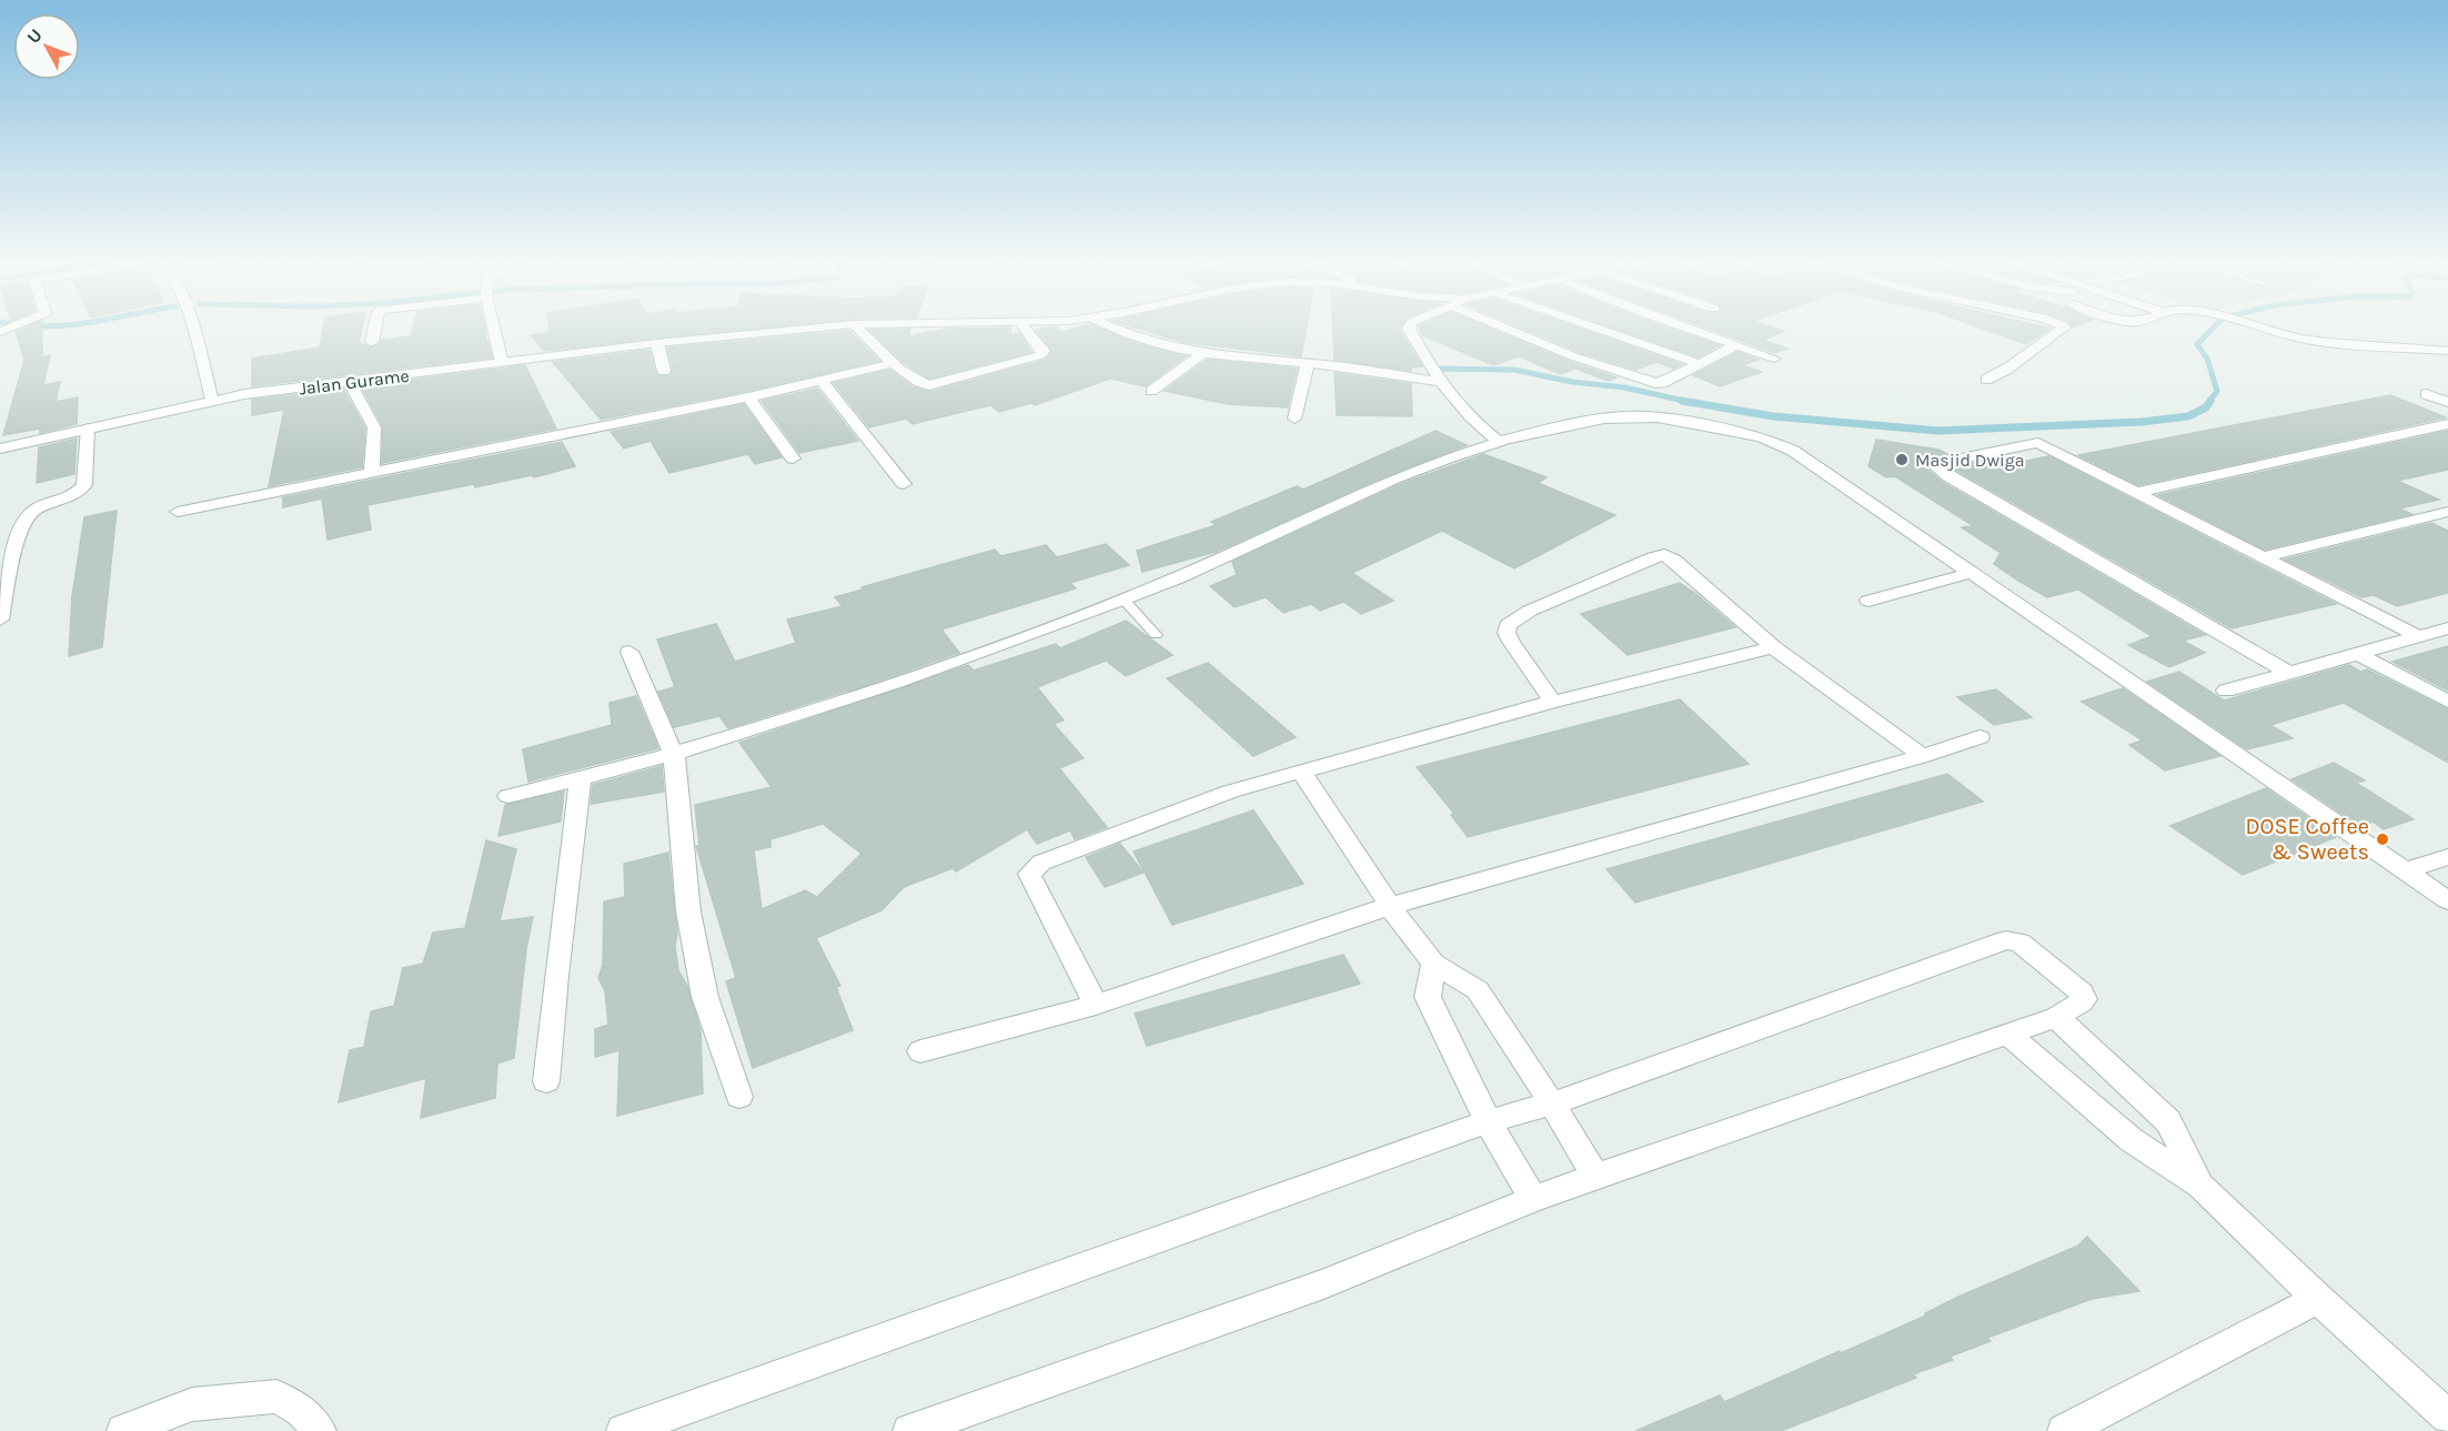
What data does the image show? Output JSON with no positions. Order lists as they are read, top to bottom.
{
  "streets": {
    "street": ["Jalan Gurame"]
  },
  "places": ["Masjid Dwiga", "DOSE Coffee & Sweets"],
  "north": "top left"
}
